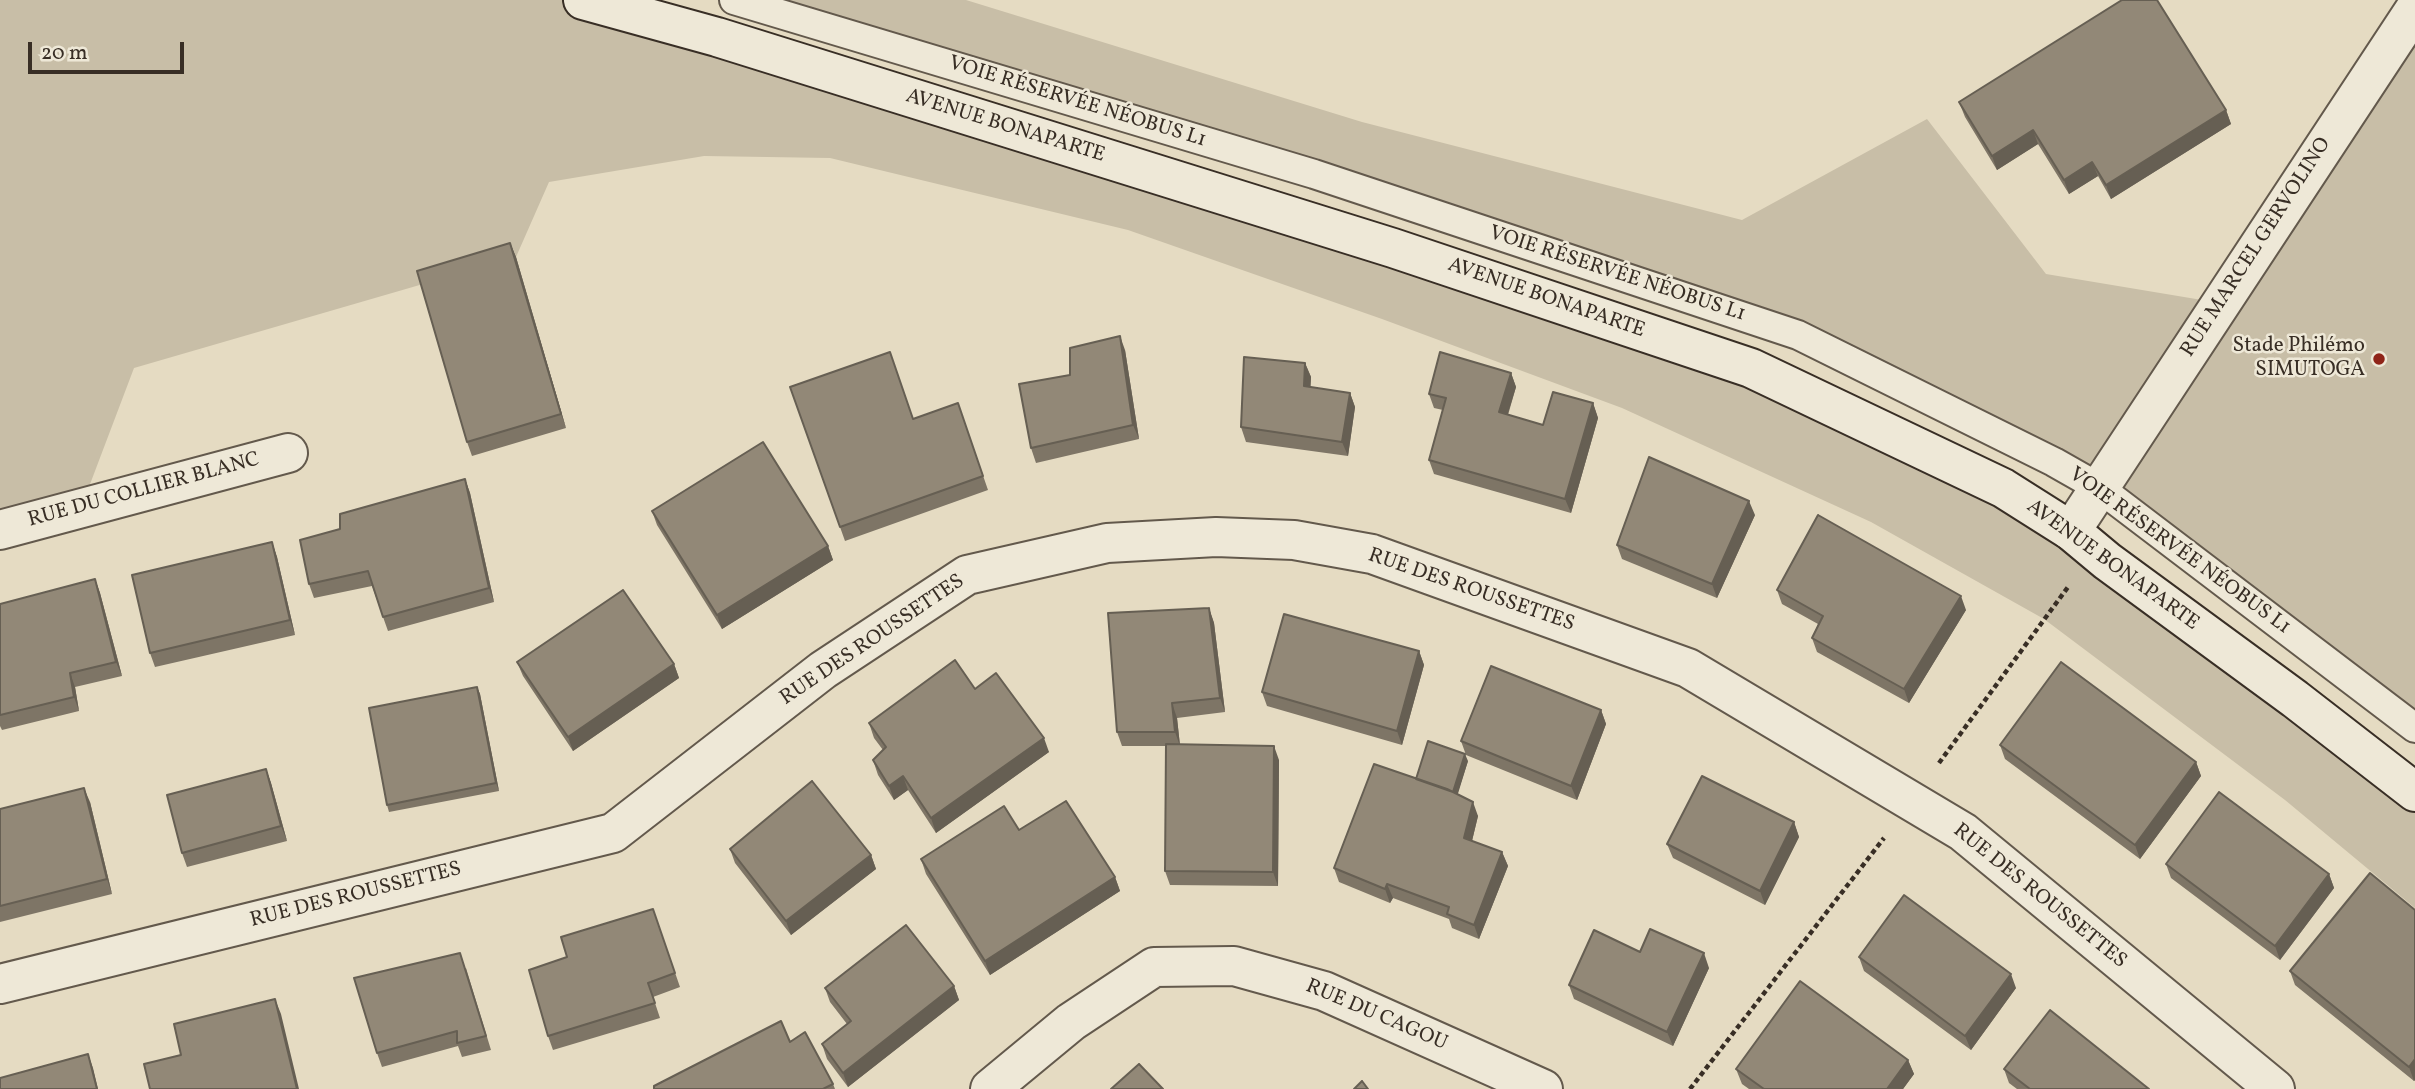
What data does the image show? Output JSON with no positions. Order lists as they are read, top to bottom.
{
  "streets": {
    "street": [
      "AVENUE BONAPARTE",
      "RUE MARCEL GERVOLINO",
      "RUE DU COLLIER BLANC",
      "RUE DES ROUSSETTES",
      "RUE DU CAGOU"
    ],
    "lane": ["VOIE RÉSERVÉE NÉOBUS L1"]
  },
  "crossings": [
    ["VOIE RÉSERVÉE NÉOBUS L1", "RUE MARCEL GERVOLINO"],
    ["AVENUE BONAPARTE", "RUE MARCEL GERVOLINO"]
  ],
  "places": ["Stade Philémo SIMUTOGA"],
  "scale_bar": "20 m"
}
